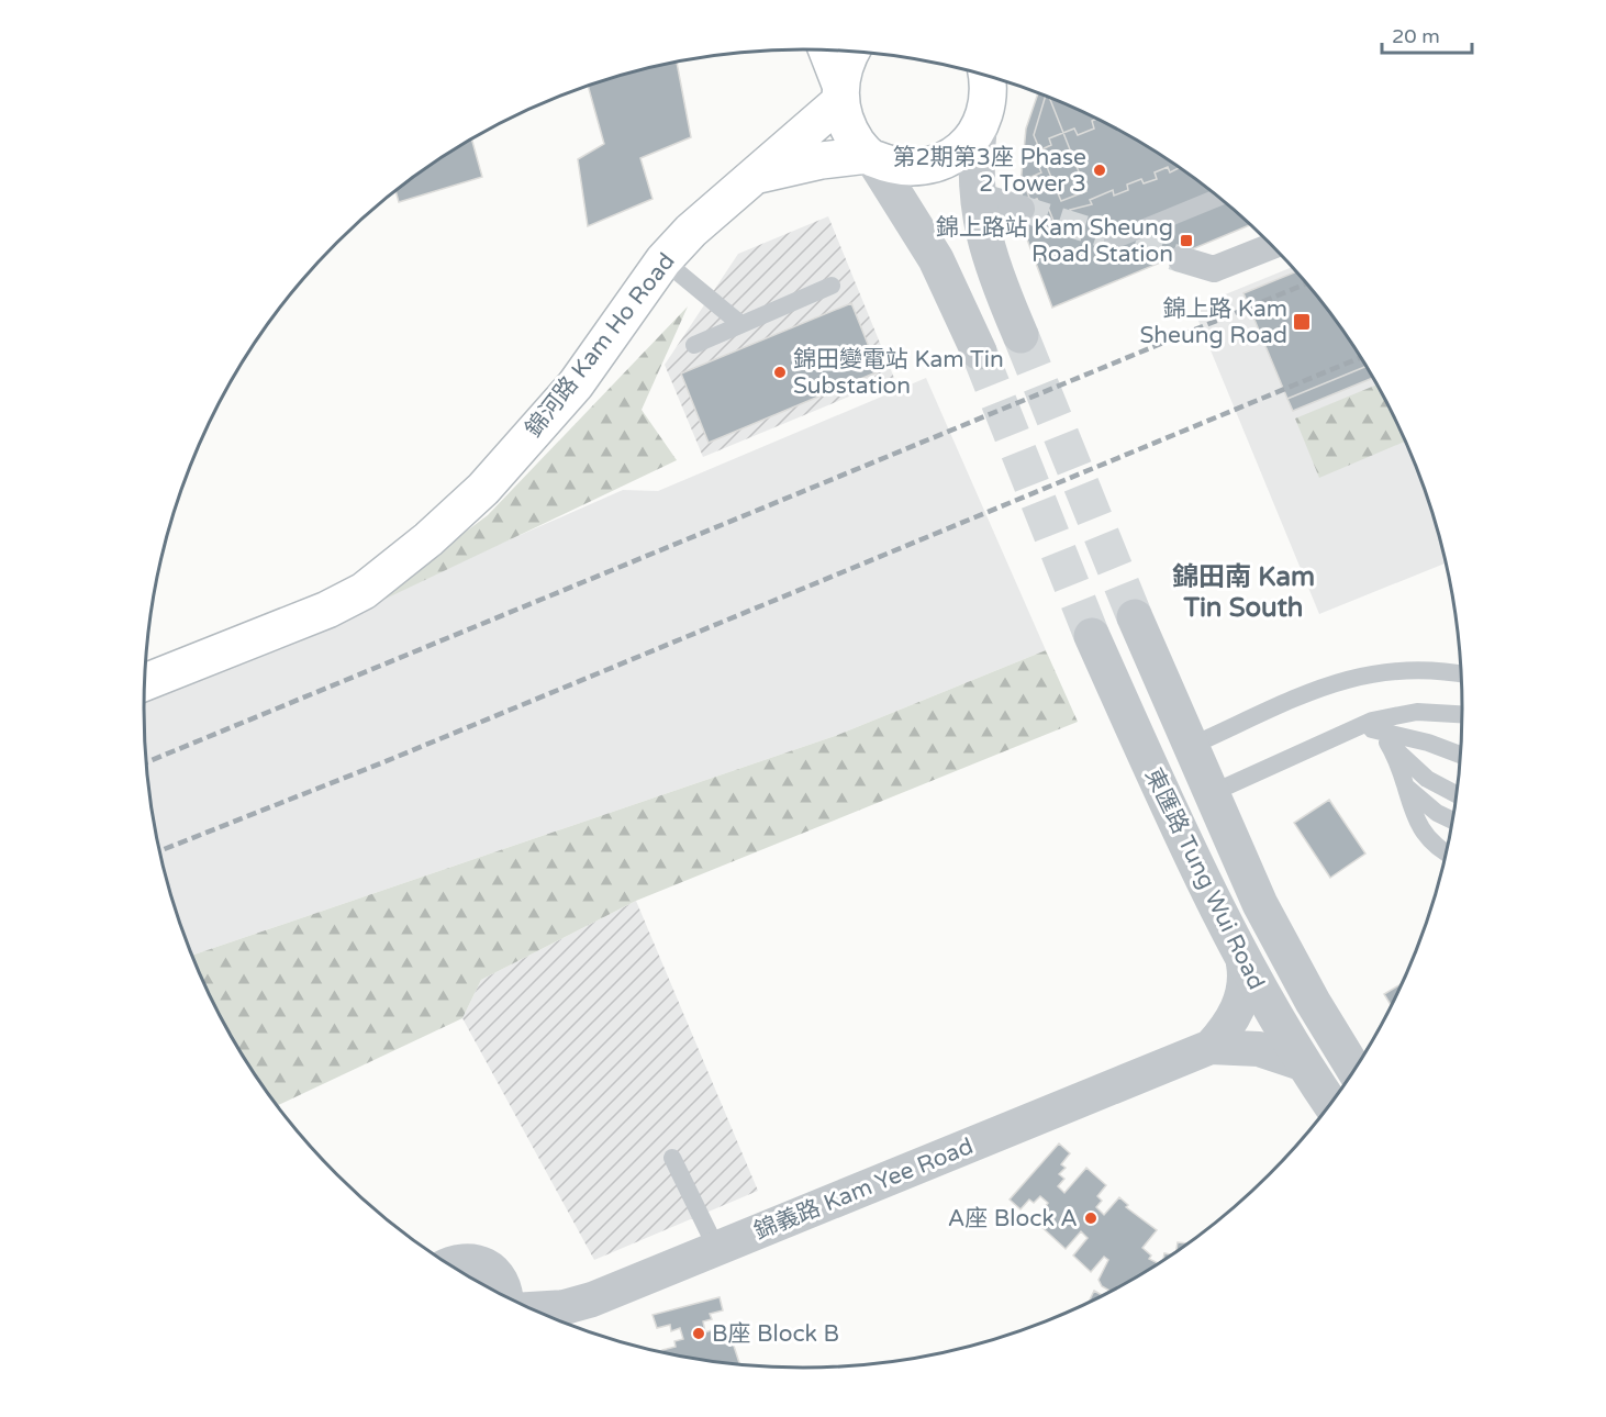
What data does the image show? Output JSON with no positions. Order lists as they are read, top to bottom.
{
  "streets": {
    "main road": ["錦河路 Kam Ho Road"],
    "street": ["東匯路 Tung Wui Road", "錦義路 Kam Yee Road"]
  },
  "crossings": [
    ["東匯路 Tung Wui Road", "錦義路 Kam Yee Road"]
  ],
  "districts": ["錦田南 Kam Tin South"],
  "places": {
    "other": [
      "第2期第3座 Phase 2 Tower 3",
      "錦田變電站 Kam Tin Substation",
      "A座 Block A",
      "B座 Block B"
    ],
    "transit": ["錦上路站 Kam Sheung Road Station", "錦上路 Kam Sheung Road"]
  },
  "scale_bar": "20 m"
}
